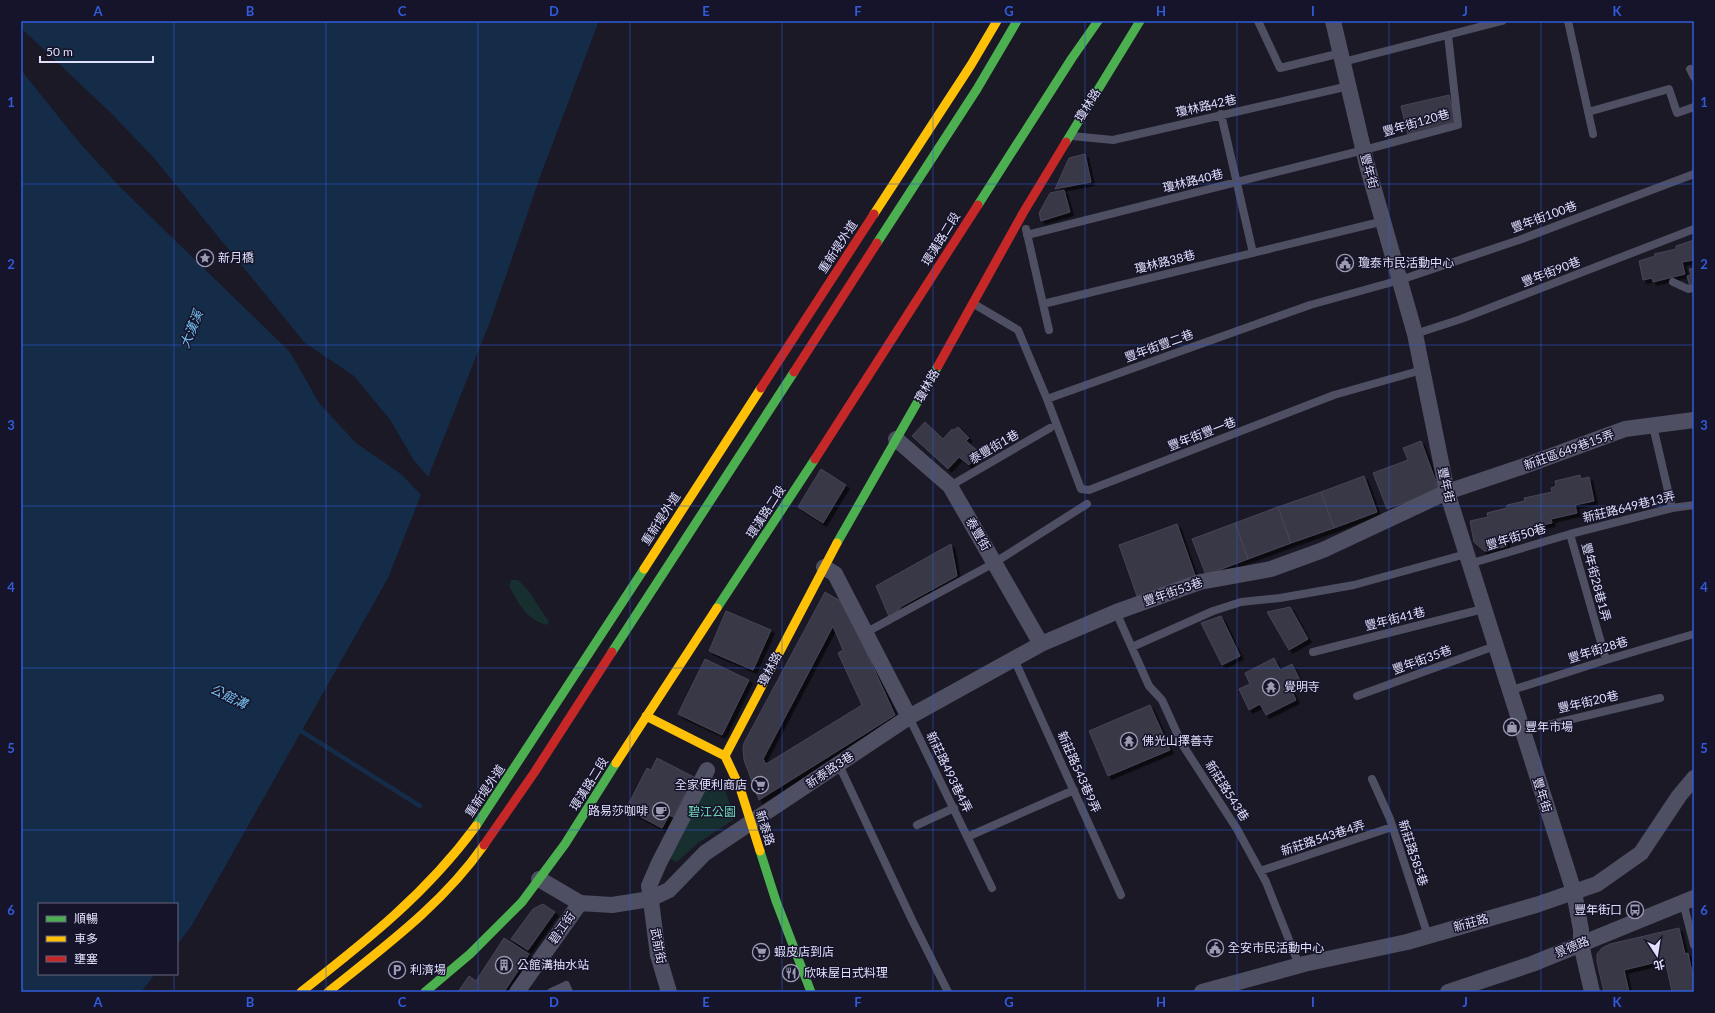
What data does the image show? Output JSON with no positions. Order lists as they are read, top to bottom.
{
  "streets": {
    "street": [
      "瓊林路",
      "豐年街",
      "環漢路二段",
      "重新堤外道",
      "新莊區649巷15弄",
      "泰豐街",
      "豐年街53巷",
      "新泰路3巷",
      "新泰路",
      "新莊路",
      "碧江街",
      "武前街",
      "景德路"
    ],
    "lane": [
      "瓊林路42巷",
      "豐年街120巷",
      "瓊林路40巷",
      "豐年街100巷",
      "瓊林路38巷",
      "豐年街90巷",
      "豐年街豐二巷",
      "豐年街豐一巷",
      "泰豐街1巷",
      "新莊路649巷13弄",
      "豐年街50巷",
      "豐年街28巷1弄",
      "豐年街41巷",
      "豐年街28巷",
      "豐年街35巷",
      "豐年街20巷",
      "新莊路493巷4弄",
      "新莊路543巷9弄",
      "新莊路543巷",
      "新莊路543巷4弄",
      "新莊路585巷"
    ]
  },
  "crossings": [
    ["瓊林路", "瓊林路42巷"],
    ["瓊林路", "泰豐街"],
    ["瓊林路", "新泰路"],
    ["瓊林路42巷", "豐年街"],
    ["豐年街120巷", "豐年街"],
    ["豐年街120巷", "瓊林路40巷"],
    ["豐年街", "瓊林路40巷"],
    ["豐年街", "豐年街100巷"],
    ["豐年街", "瓊林路38巷"],
    ["豐年街", "豐年街90巷"],
    ["豐年街", "豐年街豐二巷"],
    ["豐年街", "豐年街豐一巷"],
    ["豐年街", "新莊區649巷15弄"],
    ["豐年街", "豐年街50巷"],
    ["豐年街", "豐年街53巷"],
    ["豐年街", "豐年街41巷"],
    ["豐年街", "豐年街28巷"],
    ["豐年街", "豐年街35巷"],
    ["豐年街", "豐年街20巷"],
    ["豐年街", "新莊路"],
    ["豐年街", "景德路"],
    ["豐年街100巷", "豐年街豐二巷"],
    ["豐年街豐二巷", "豐年街豐一巷"],
    ["泰豐街1巷", "泰豐街"],
    ["新莊區649巷15弄", "豐年街53巷"],
    ["新莊路649巷13弄", "豐年街50巷"],
    ["新莊路649巷13弄", "豐年街28巷1弄"],
    ["泰豐街", "豐年街53巷"],
    ["豐年街50巷", "豐年街28巷1弄"],
    ["豐年街28巷1弄", "豐年街28巷"],
    ["豐年街53巷", "新泰路3巷"],
    ["豐年街53巷", "新莊路493巷4弄"],
    ["豐年街53巷", "新莊路543巷9弄"],
    ["豐年街53巷", "新莊路543巷"],
    ["新泰路3巷", "新莊路493巷4弄"],
    ["新泰路3巷", "新泰路"],
    ["新泰路3巷", "武前街"],
    ["新莊路543巷", "新莊路543巷4弄"],
    ["新莊路543巷", "新莊路"],
    ["新莊路543巷4弄", "新莊路585巷"],
    ["新莊路585巷", "新莊路"]
  ],
  "water": ["大漢溪", "公館溝"],
  "parks": ["碧江公園"],
  "places": {
    "place": ["新月橋"],
    "public building": ["瓊泰市民活動中心", "全安市民活動中心"],
    "temple": ["覺明寺", "佛光山擇善寺"],
    "shop": ["豐年市場"],
    "supermarket": ["全家便利商店", "蝦皮店到店"],
    "cafe": ["路易莎咖啡"],
    "bus stop": ["豐年街口"],
    "building": ["公館溝抽水站"],
    "parking": ["利濟場"],
    "restaurant": ["欣味屋日式料理"]
  },
  "legend": ["順暢", "車多", "壅塞"],
  "scale_bar": "50 m",
  "north": "bottom",
  "grid": {
    "columns": [
      "A",
      "B",
      "C",
      "D",
      "E",
      "F",
      "G",
      "H",
      "I",
      "J",
      "K"
    ],
    "rows": [
      "1",
      "2",
      "3",
      "4",
      "5",
      "6"
    ]
  }
}
